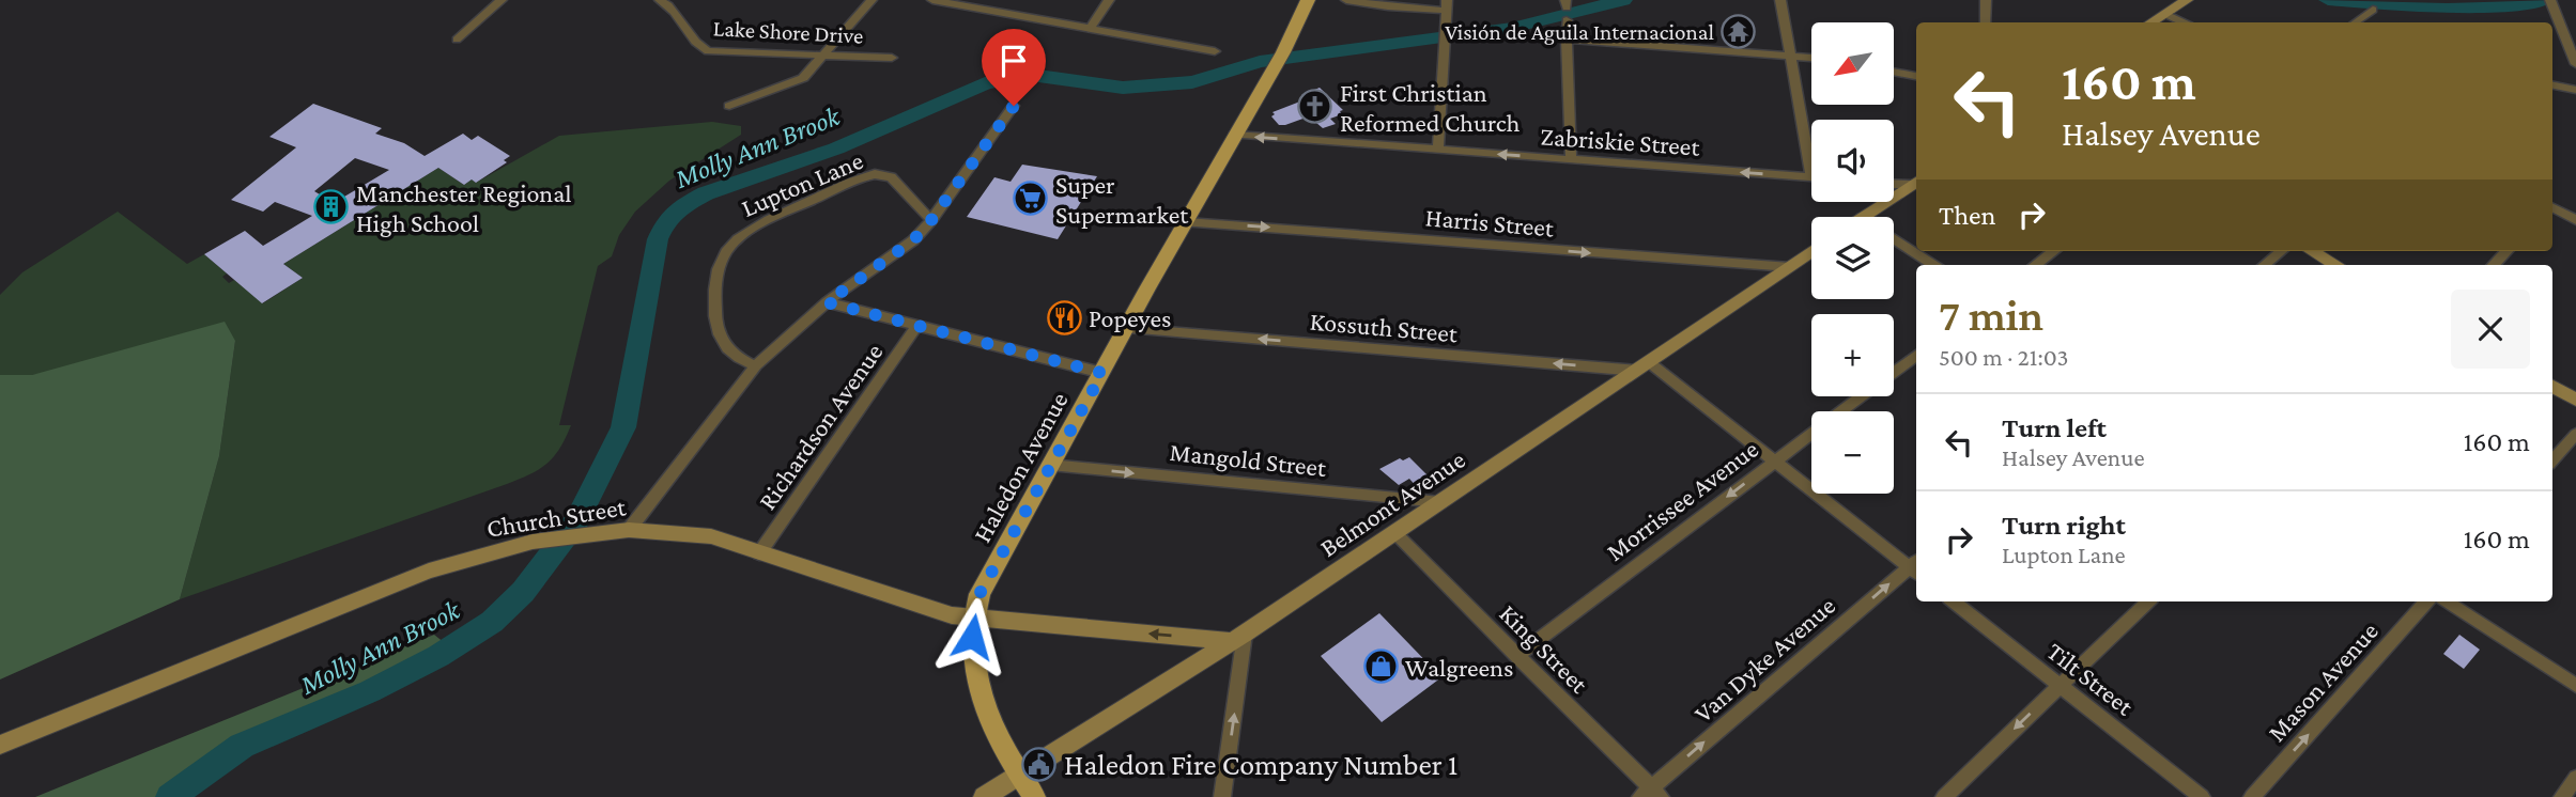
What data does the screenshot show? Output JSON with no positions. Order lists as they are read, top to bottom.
{
  "streets": {
    "main road": ["Haledon Avenue", "Belmont Avenue", "Church Street"],
    "street": [
      "Lake Shore Drive",
      "Zabriskie Street",
      "Lupton Lane",
      "Harris Street",
      "Kossuth Street",
      "Richardson Avenue",
      "Mangold Street",
      "Morrissee Avenue",
      "King Street",
      "Van Dyke Avenue",
      "Tilt Street",
      "Mason Avenue"
    ]
  },
  "crossings": [
    ["Zabriskie Street", "Haledon Avenue"],
    ["Harris Street", "Haledon Avenue"],
    ["Harris Street", "Belmont Avenue"],
    ["Kossuth Street", "Haledon Avenue"],
    ["Kossuth Street", "Belmont Avenue"],
    ["Richardson Avenue", "Church Street"],
    ["Mangold Street", "Haledon Avenue"],
    ["Mangold Street", "Belmont Avenue"],
    ["Haledon Avenue", "Belmont Avenue"],
    ["Haledon Avenue", "Church Street"],
    ["Morrissee Avenue", "King Street"],
    ["Belmont Avenue", "Church Street"],
    ["Belmont Avenue", "King Street"],
    ["King Street", "Van Dyke Avenue"]
  ],
  "one_way": [
    "Zabriskie Street",
    "Harris Street",
    "Kossuth Street",
    "Mangold Street",
    "Morrissee Avenue",
    "Van Dyke Avenue",
    "Mason Avenue"
  ],
  "water": ["Molly Ann Brook"],
  "places": {
    "temple": ["Visión de Aguila Internacional"],
    "church": ["First Christian Reformed Church"],
    "supermarket": ["Super Supermarket"],
    "building": ["Manchester Regional High School"],
    "restaurant": ["Popeyes"],
    "shop": ["Walgreens"],
    "public building": ["Haledon Fire Company Number 1"]
  },
  "north": "bottom left",
  "page": {
    "map_buttons": ["+", "−"],
    "turn": ["160 m", "Halsey Avenue"],
    "then": "Then",
    "heading": ["7 min", "500 m · 21:03"],
    "list": [
      {
        "name": "Turn left",
        "note": "Halsey Avenue",
        "value": "160 m"
      },
      {
        "name": "Turn right",
        "note": "Lupton Lane",
        "value": "160 m"
      }
    ]
  }
}
